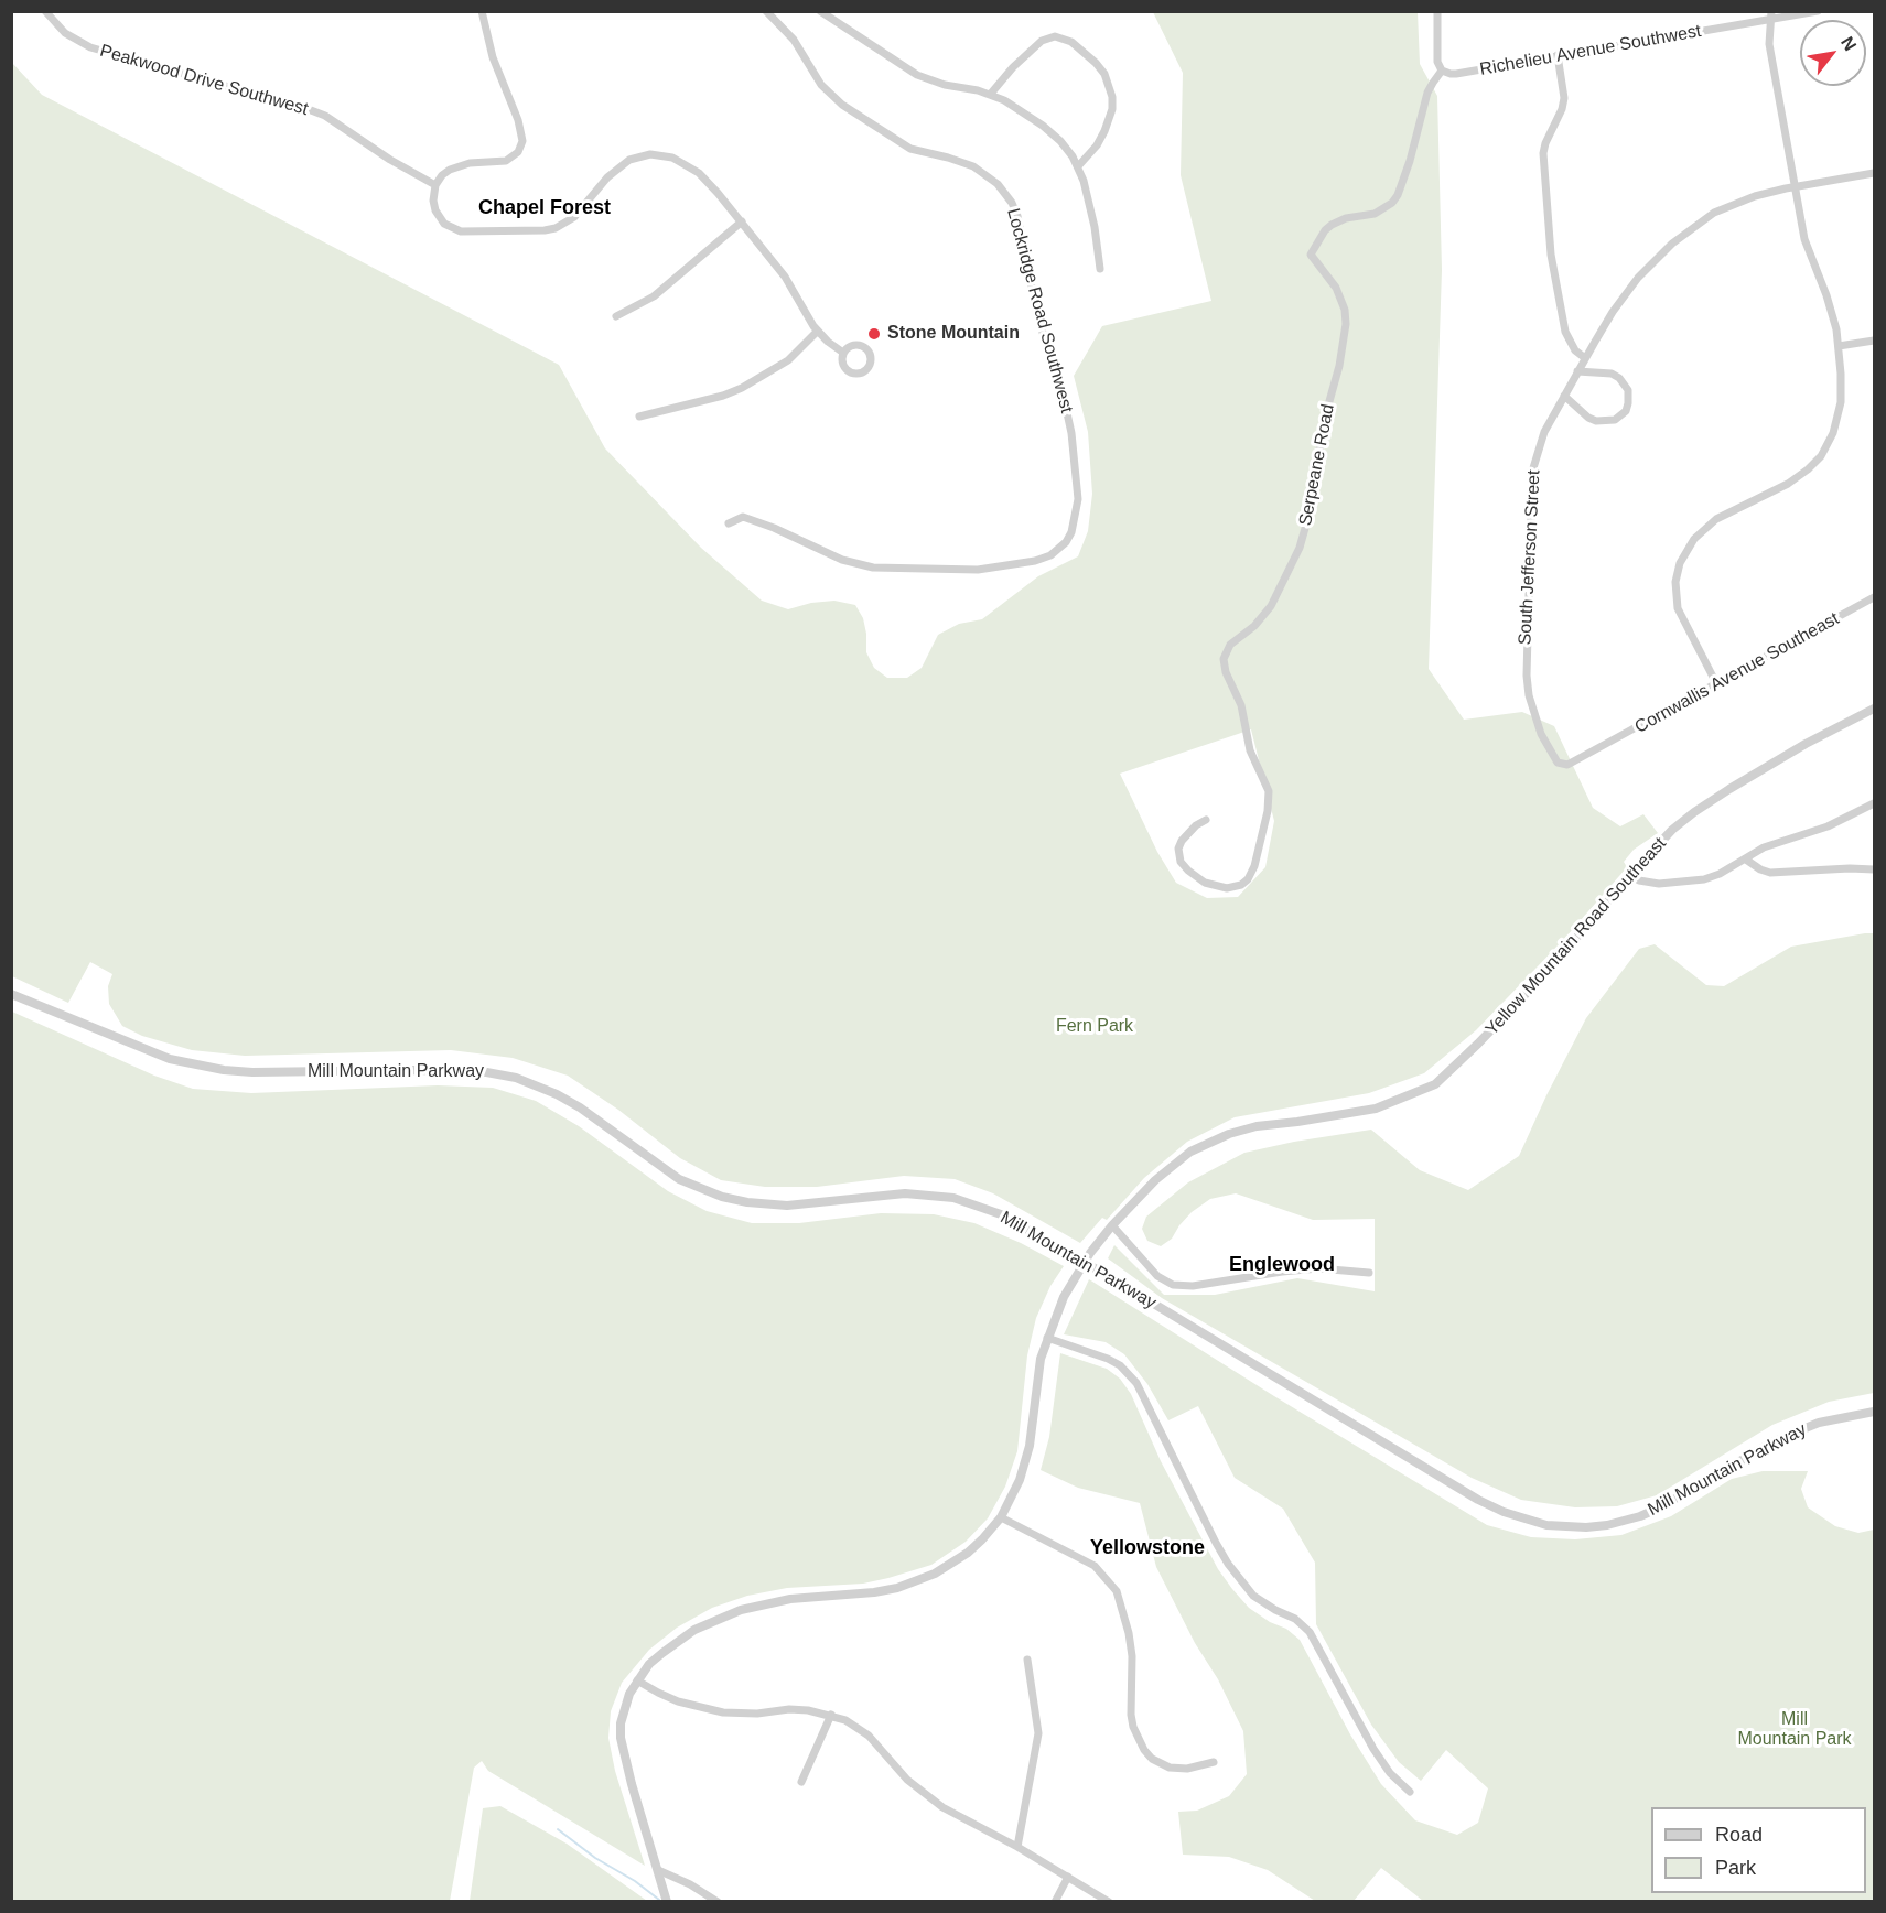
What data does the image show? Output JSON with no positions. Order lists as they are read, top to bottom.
{
  "streets": {
    "street": [
      "Richelieu Avenue Southwest",
      "Peakwood Drive Southwest",
      "Lockridge Road Southwest",
      "Serpeane Road",
      "South Jefferson Street",
      "Cornwallis Avenue Southeast",
      "Yellow Mountain Road Southeast",
      "Mill Mountain Parkway"
    ]
  },
  "crossings": [
    ["Richelieu Avenue Southwest", "Serpeane Road"],
    ["South Jefferson Street", "Cornwallis Avenue Southeast"]
  ],
  "districts": ["Chapel Forest", "Englewood", "Yellowstone"],
  "parks": ["Fern Park", "Mill Mountain Park"],
  "places": ["Stone Mountain"],
  "legend": ["Road", "Park"],
  "north": "top right"
}
